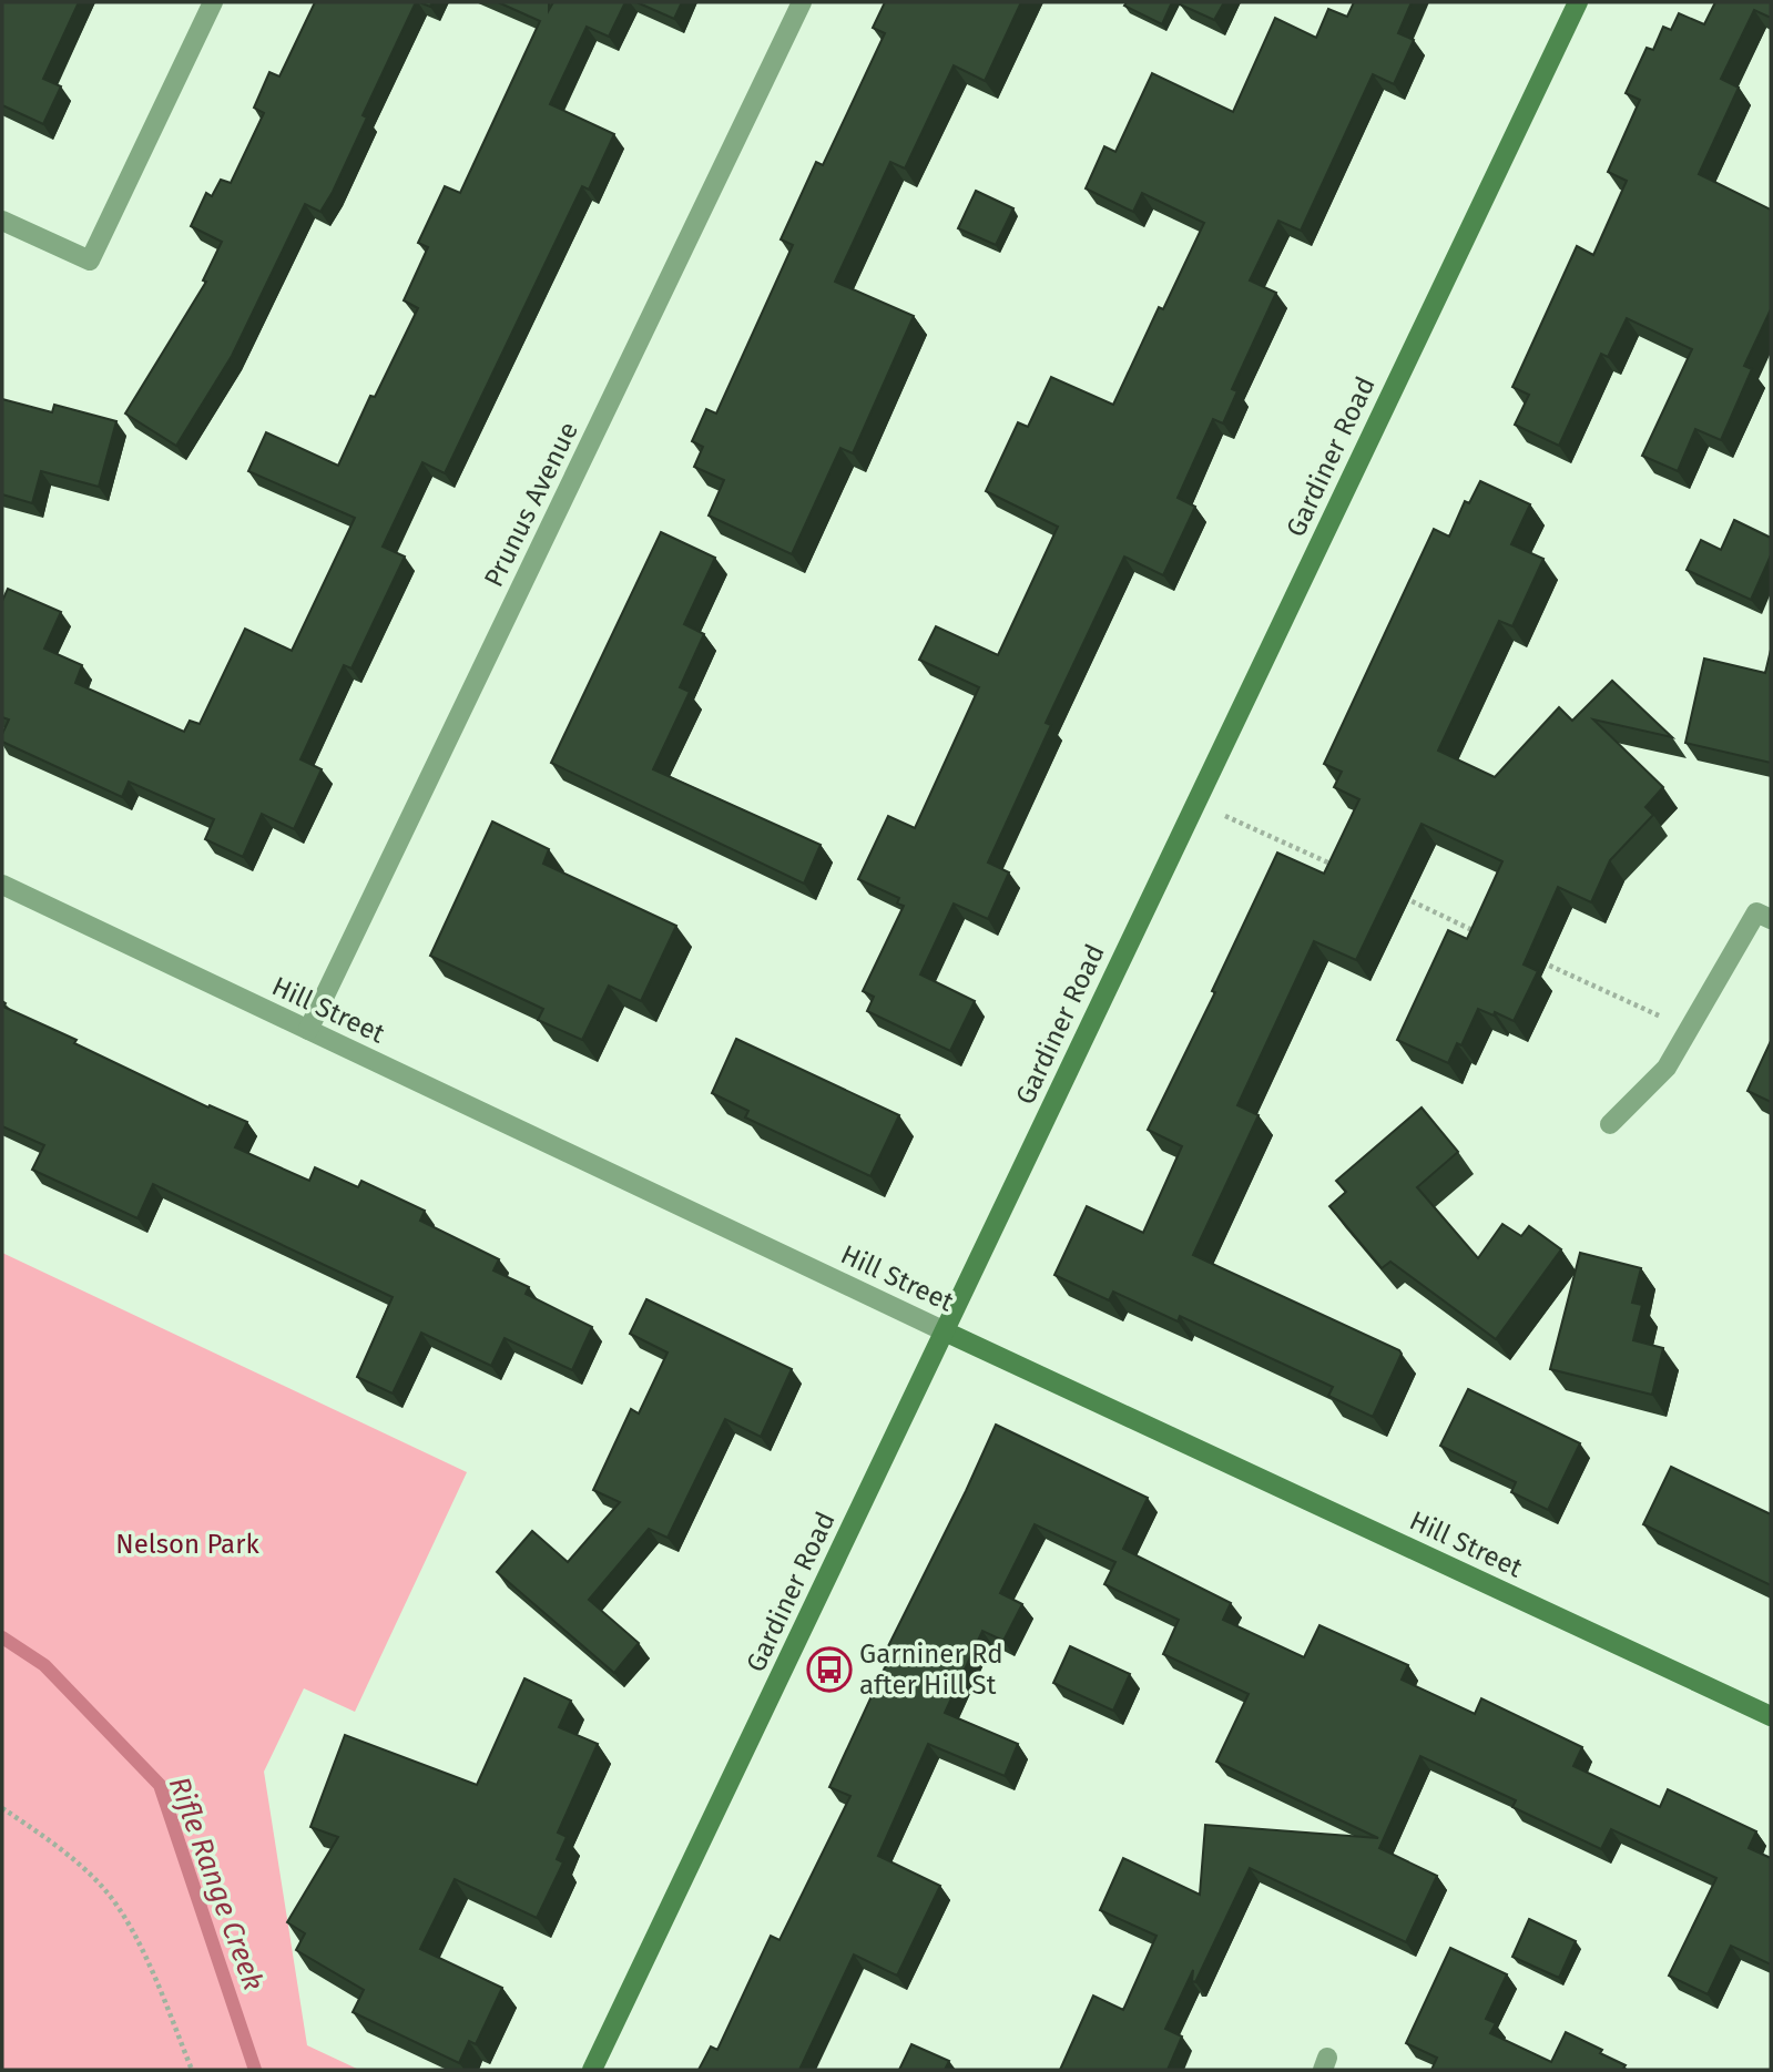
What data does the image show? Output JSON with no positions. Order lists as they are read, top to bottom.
{
  "streets": {
    "street": ["Gardiner Road", "Prunus Avenue", "Hill Street"]
  },
  "crossings": [
    ["Gardiner Road", "Hill Street"],
    ["Prunus Avenue", "Hill Street"]
  ],
  "water": ["Rifle Range Creek"],
  "parks": ["Nelson Park"],
  "places": {
    "bus stop": ["Garniner Rd after Hill St"]
  }
}
